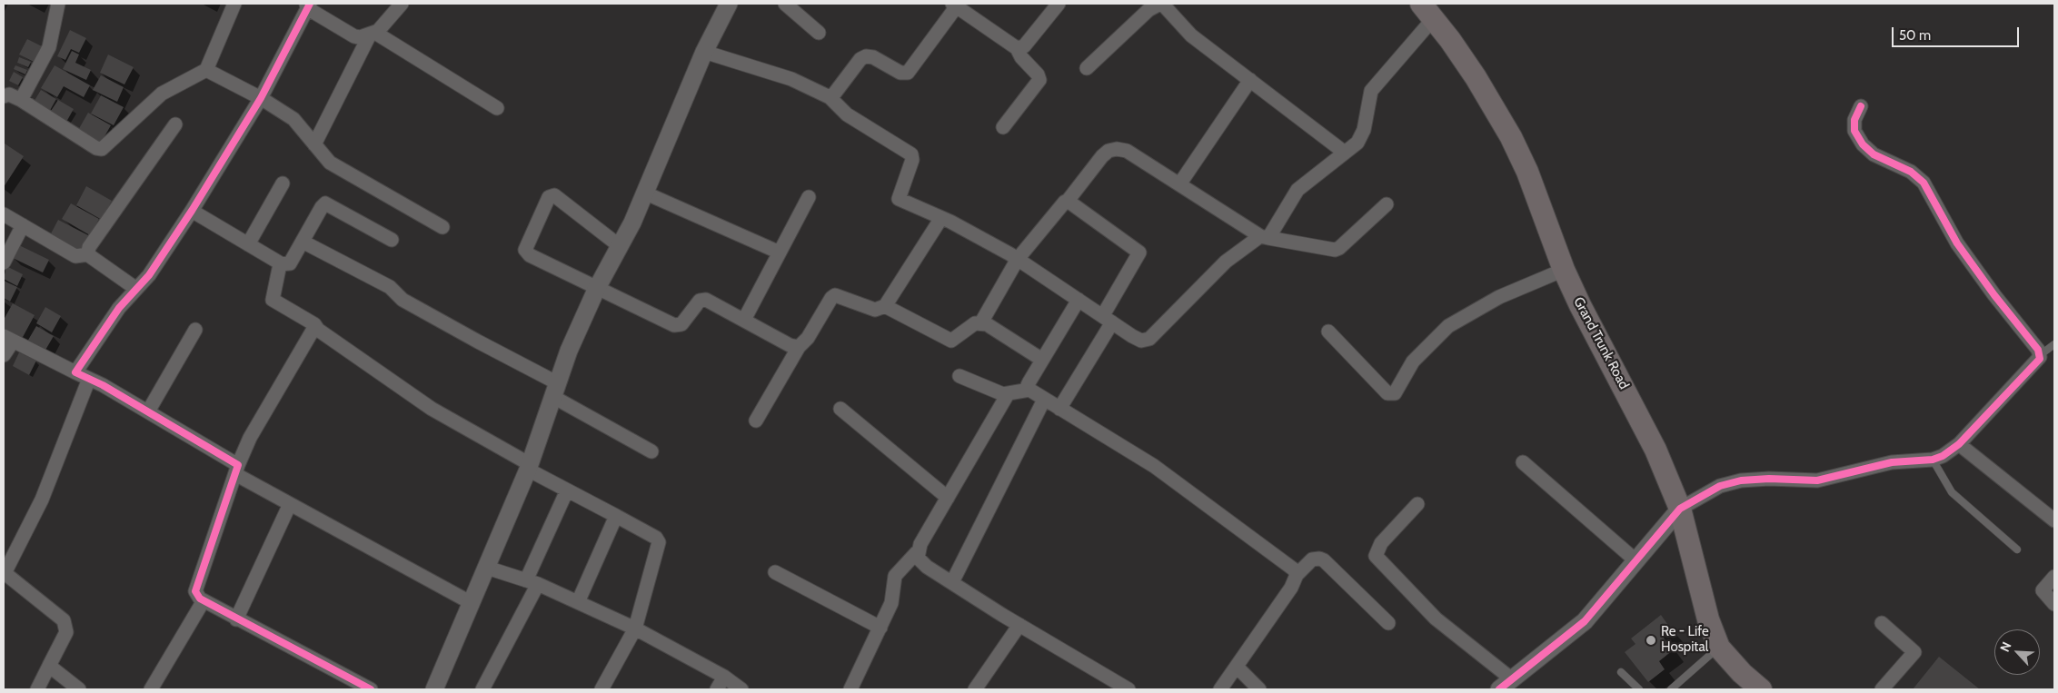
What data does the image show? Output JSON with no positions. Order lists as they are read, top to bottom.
{
  "streets": {
    "main road": ["Grand Trunk Road"]
  },
  "places": ["Re - Life Hospital"],
  "scale_bar": "50 m",
  "north": "top left"
}
